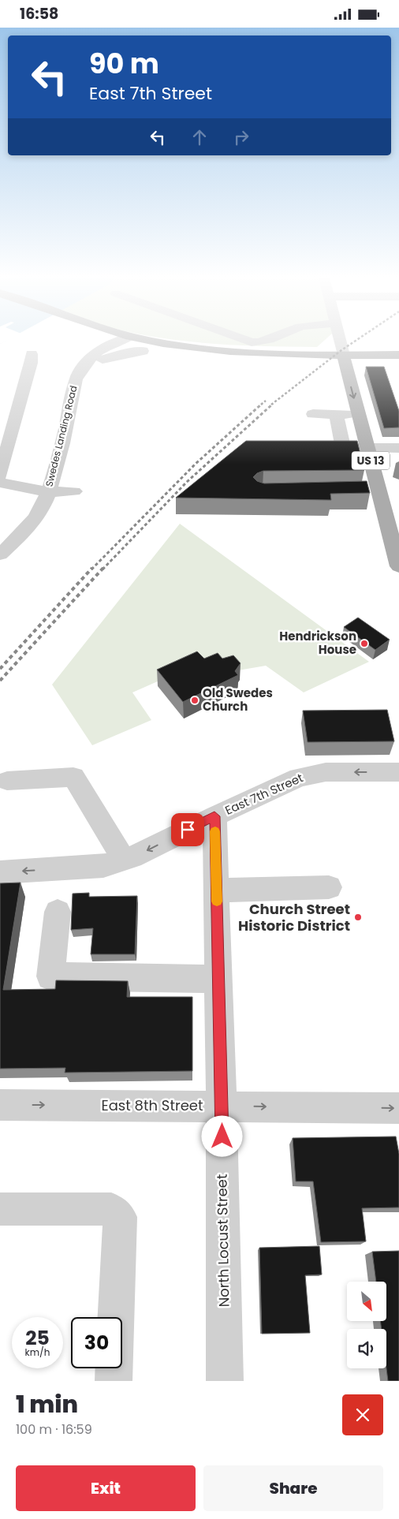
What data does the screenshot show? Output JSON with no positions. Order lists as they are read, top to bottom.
{
  "streets": {
    "main road": ["US 13"],
    "street": [
      "Swedes Landing Road",
      "East 7th Street",
      "East 8th Street",
      "North Locust Street"
    ]
  },
  "crossings": [
    ["East 7th Street", "North Locust Street"],
    ["East 8th Street", "North Locust Street"]
  ],
  "one_way": ["East 7th Street", "East 8th Street"],
  "places": ["Hendrickson House", "Old Swedes Church", "Church Street Historic District"],
  "north": "bottom right",
  "page": {
    "status": "16:58",
    "turn": ["90 m", "East 7th Street"],
    "speed": "25 km/h",
    "limit": "30",
    "heading": ["1 min", "100 m · 16:59"],
    "buttons": ["Exit", "Share"]
  }
}
